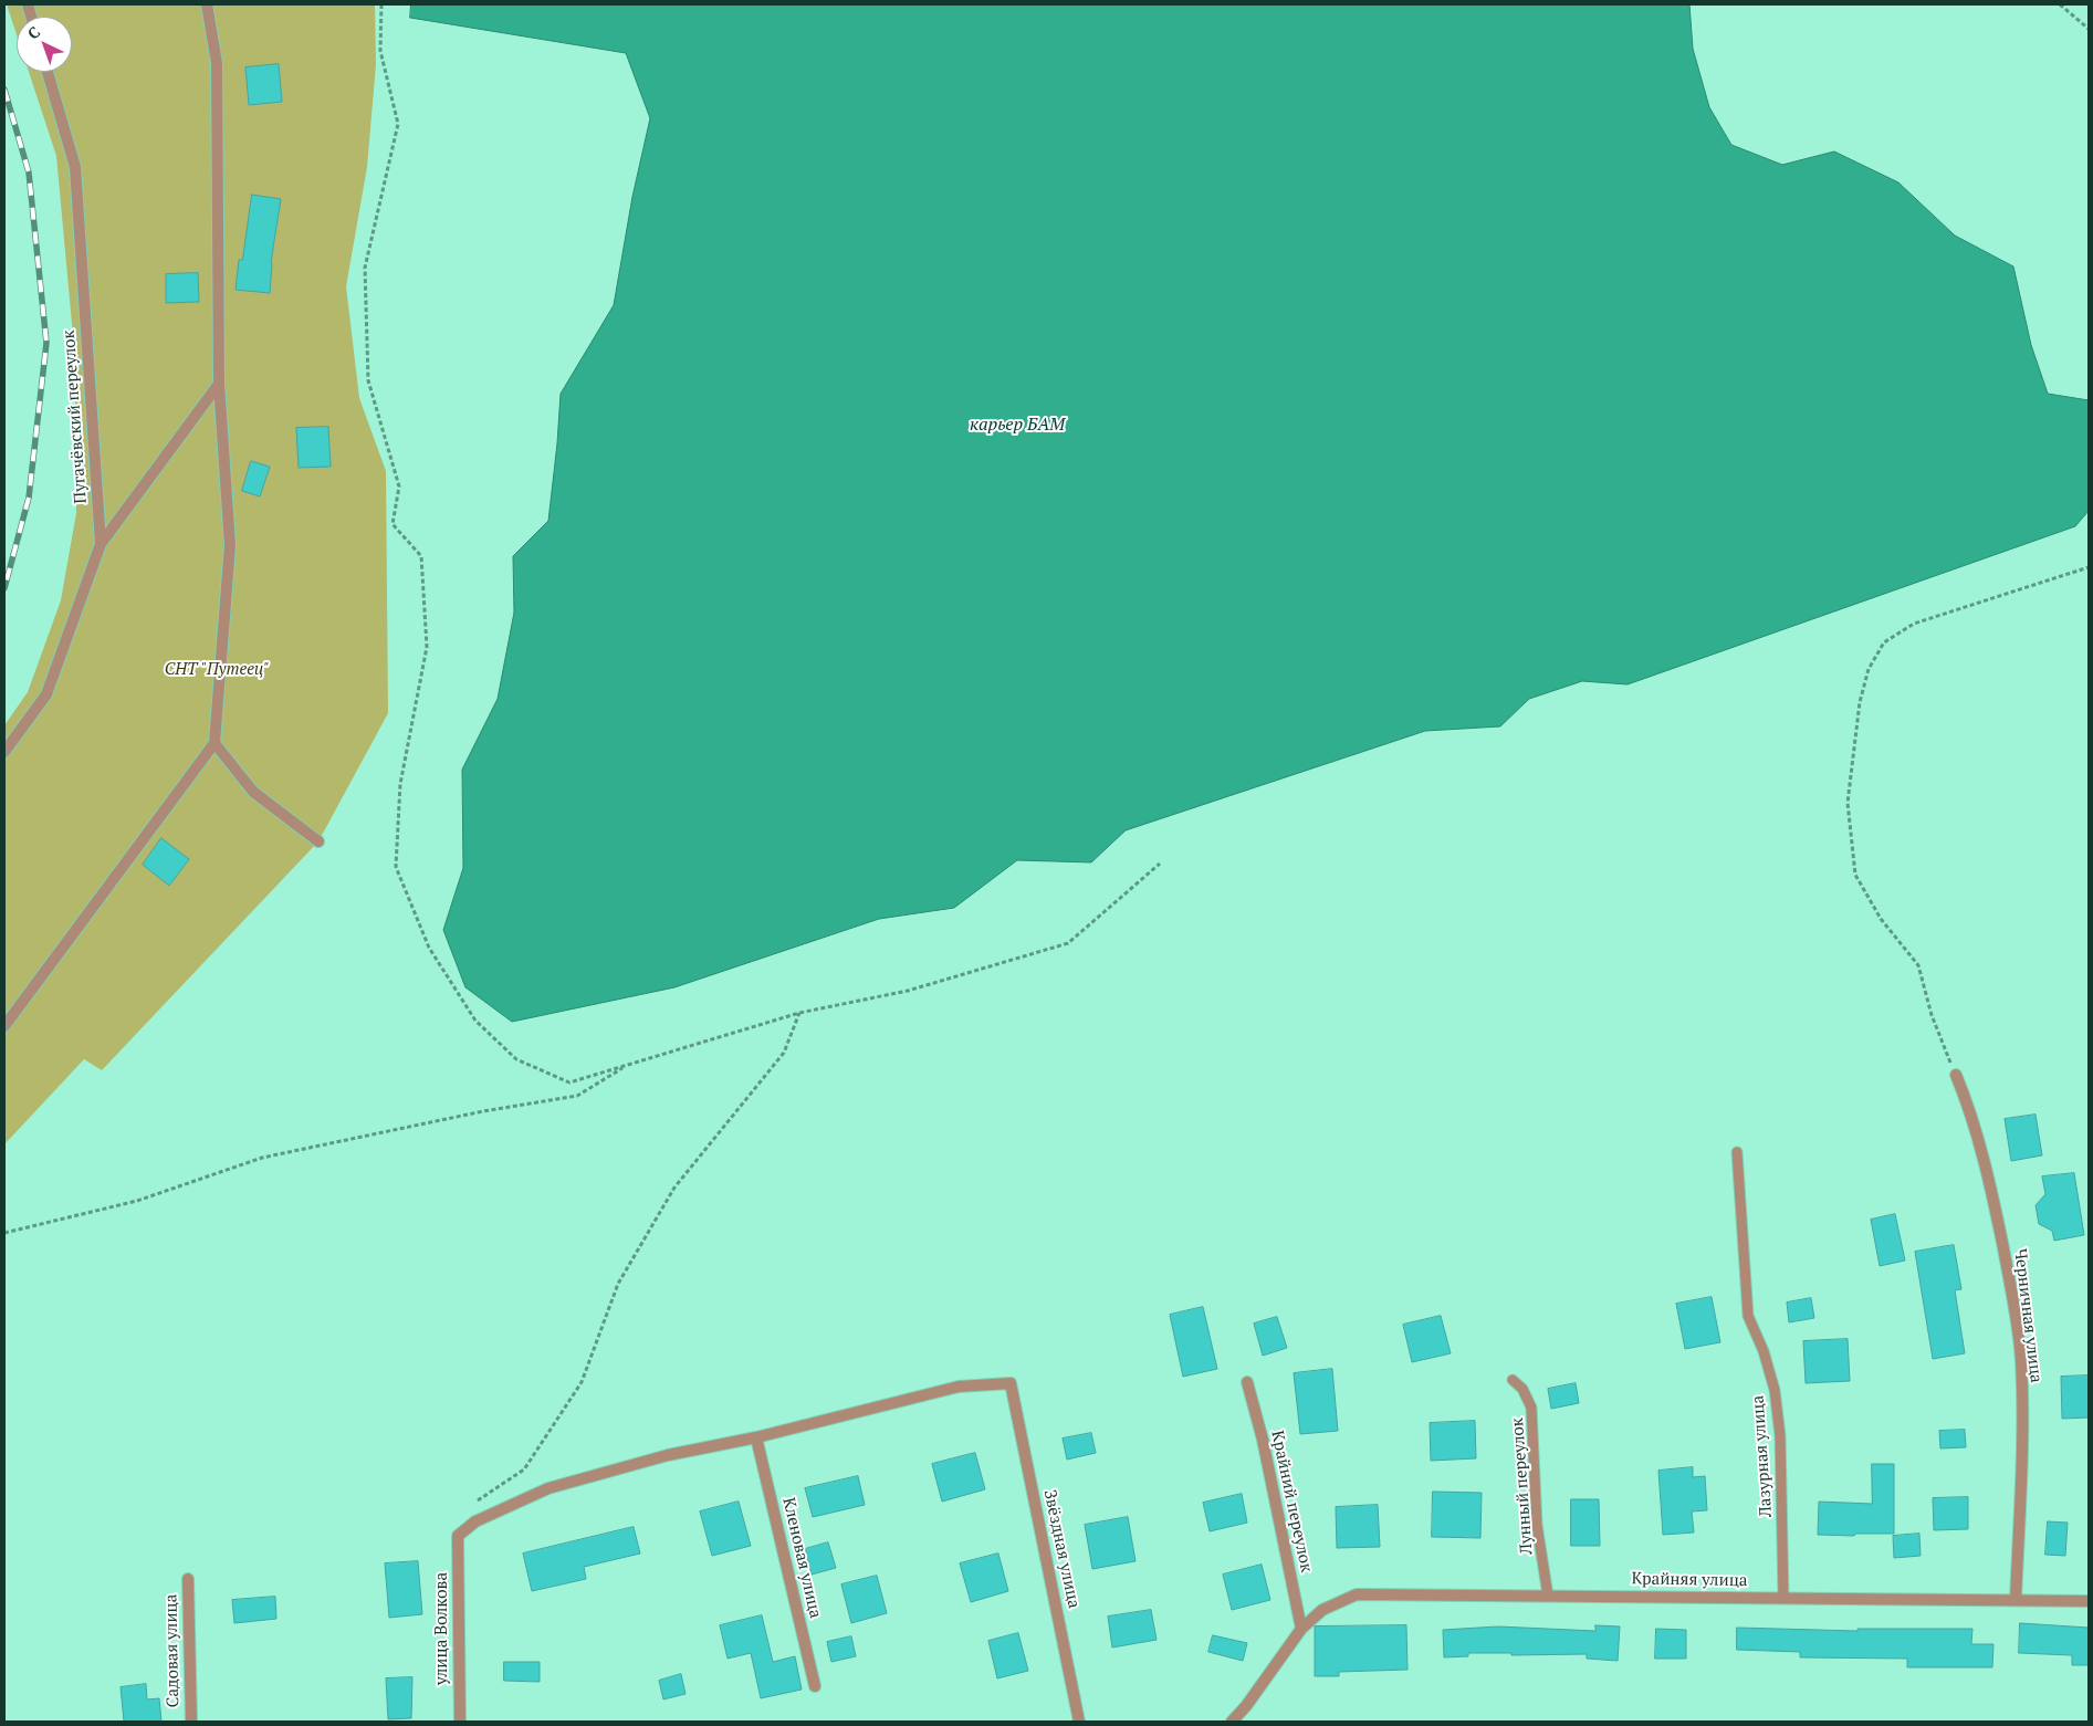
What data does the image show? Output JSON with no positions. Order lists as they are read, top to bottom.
{
  "streets": {
    "street": [
      "Пугачёвский переулок",
      "Черничная улица",
      "Крайний переулок",
      "Звёздная улица",
      "Кленовая улица",
      "Крайняя улица",
      "улица Волкова",
      "Садовая улица"
    ],
    "lane": ["Лазурная улица", "Лунный переулок"]
  },
  "crossings": [
    ["Черничная улица", "Крайняя улица"],
    ["Лазурная улица", "Крайняя улица"],
    ["Лунный переулок", "Крайняя улица"],
    ["Крайний переулок", "Крайняя улица"],
    ["Звёздная улица", "Кленовая улица"],
    ["Звёздная улица", "улица Волкова"],
    ["Кленовая улица", "улица Волкова"]
  ],
  "water": ["карьер БАМ"],
  "parks": ["СНТ \"Путеец\""],
  "north": "top left"
}
